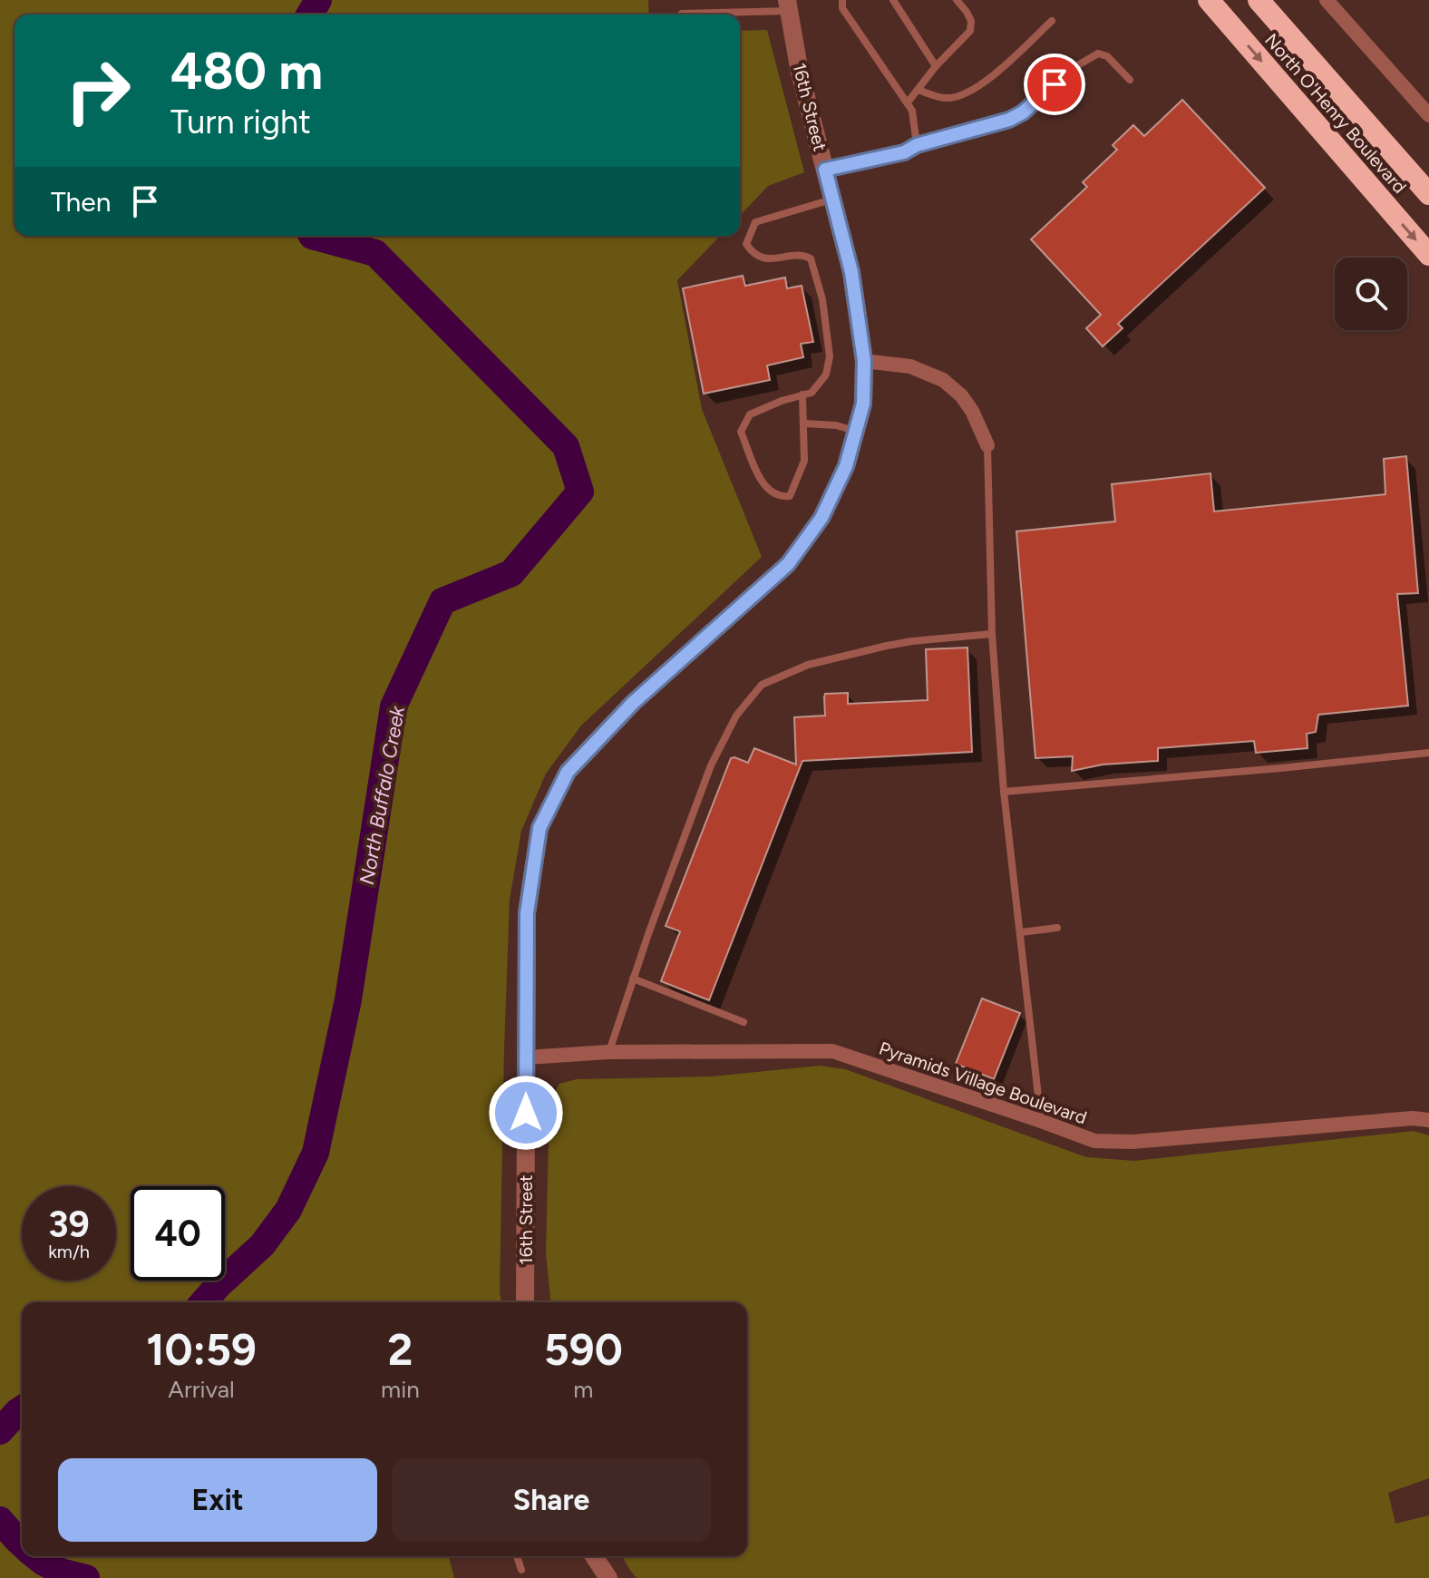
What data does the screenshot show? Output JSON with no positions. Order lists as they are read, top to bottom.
{
  "streets": {
    "highway": ["North O'Henry Boulevard"],
    "street": ["16th Street", "Pyramids Village Boulevard"]
  },
  "crossings": [
    ["16th Street", "Pyramids Village Boulevard"]
  ],
  "water": ["North Buffalo Creek"],
  "page": {
    "turn": ["480 m", "Turn right"],
    "then": "Then",
    "speed": "39 km/h",
    "limit": "40",
    "eta": [
      "10:59",
      "Arrival",
      "2",
      "min",
      "590",
      "m"
    ],
    "buttons": ["Exit", "Share"]
  }
}
